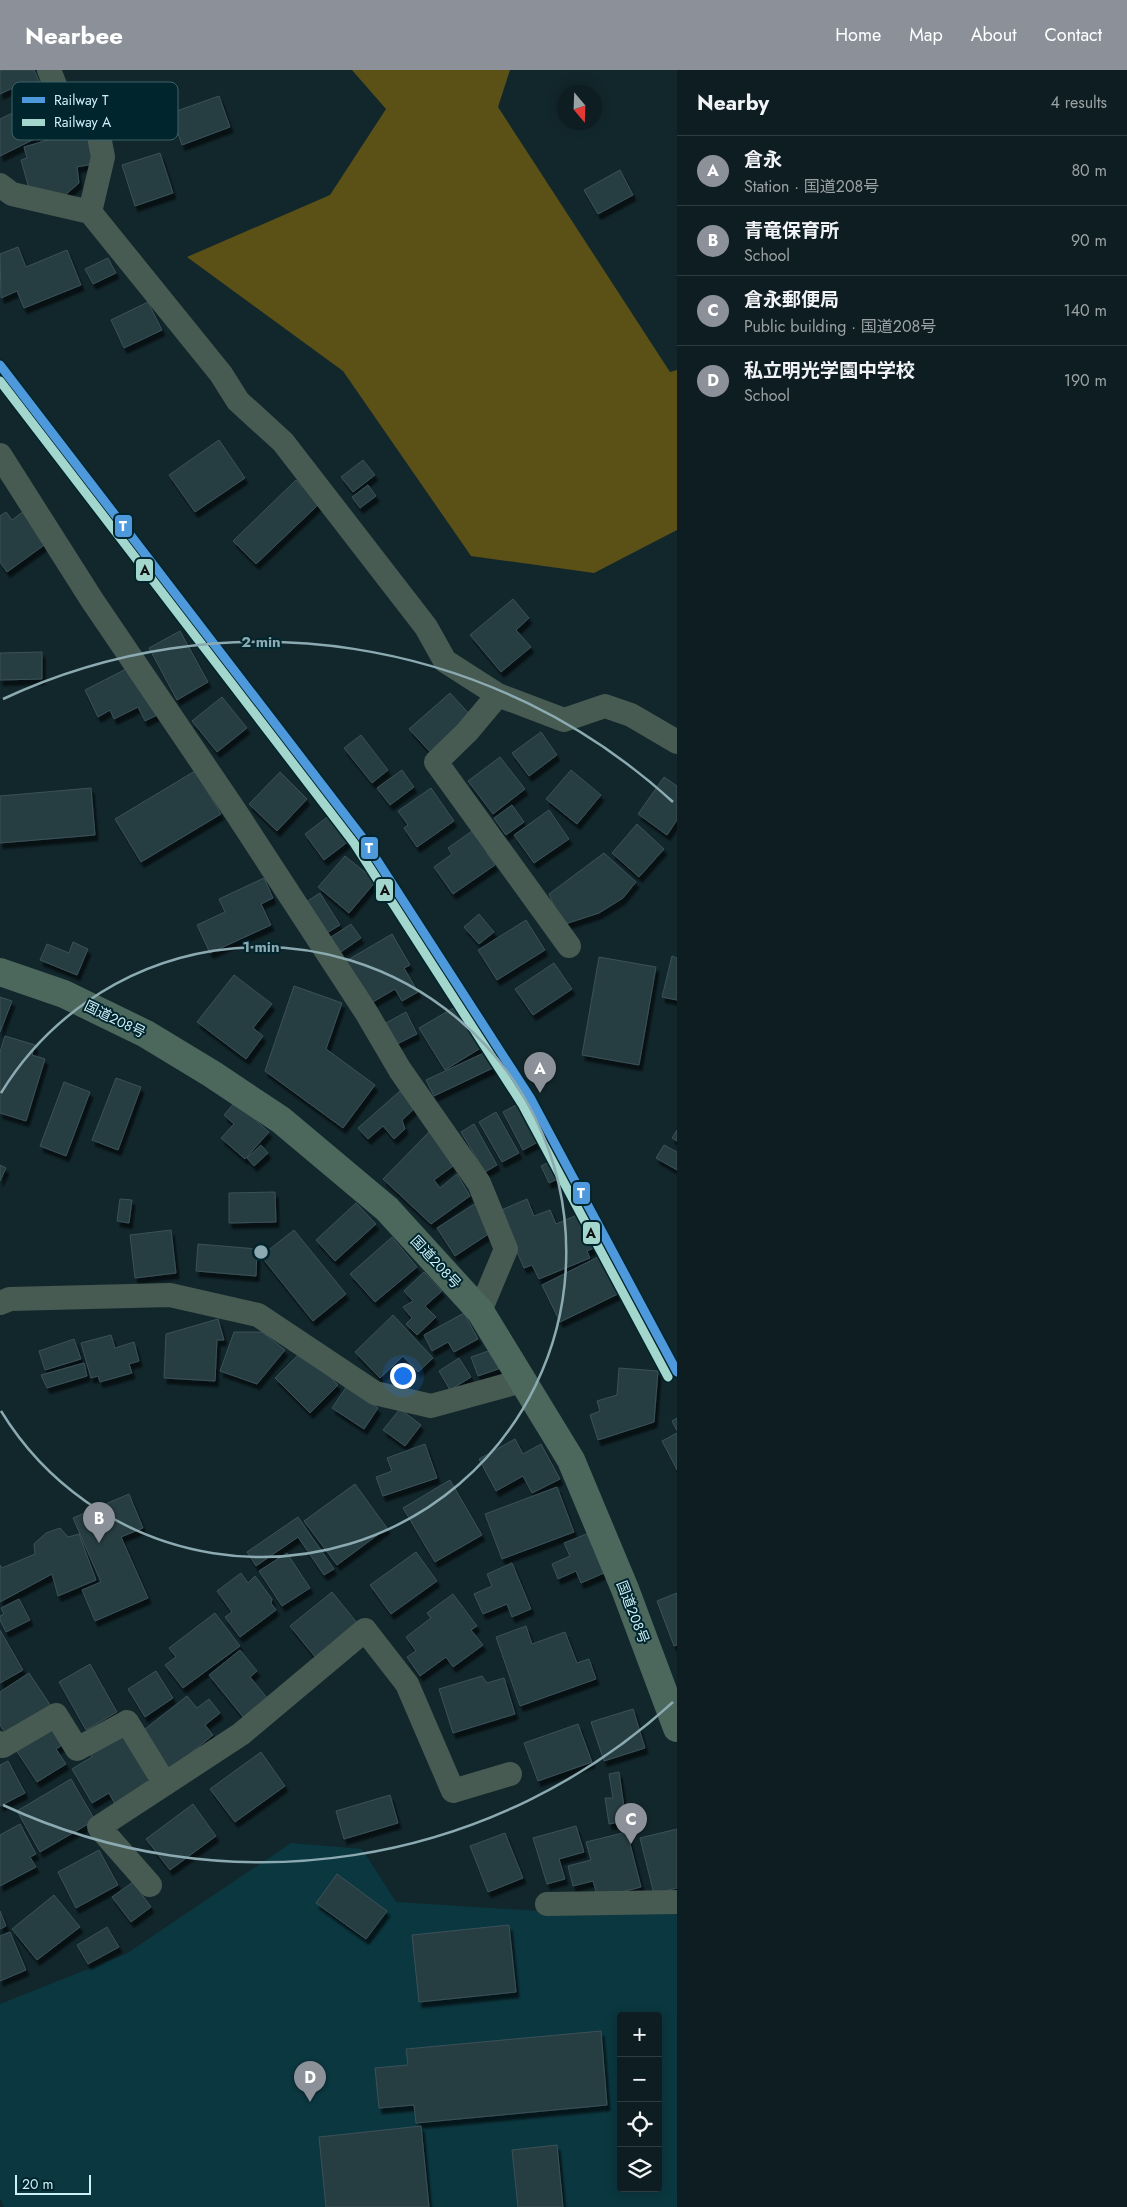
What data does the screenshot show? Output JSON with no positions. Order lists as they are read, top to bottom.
{
  "streets": {
    "highway": ["国道208号"]
  },
  "lines": ["rail line T", "rail line A"],
  "legend": ["Railway T", "Railway A"],
  "scale_bar": "20 m",
  "north": "bottom",
  "page": {
    "header": "Nearbee",
    "nav": [
      "Home",
      "Map",
      "About",
      "Contact"
    ],
    "heading": ["Nearby", "4 results"],
    "list": [
      {
        "mark": "A",
        "name": "倉永",
        "note": "Station · 国道208号",
        "value": "80 m"
      },
      {
        "mark": "B",
        "name": "青竜保育所",
        "note": "School",
        "value": "90 m"
      },
      {
        "mark": "C",
        "name": "倉永郵便局",
        "note": "Public building · 国道208号",
        "value": "140 m"
      },
      {
        "mark": "D",
        "name": "私立明光学園中学校",
        "note": "School",
        "value": "190 m"
      }
    ],
    "pins": [
      "A",
      "B",
      "C",
      "D"
    ],
    "map_buttons": ["+", "−"],
    "scale": "20 m"
  },
  "rings": ["2 min", "1 min"]
}
